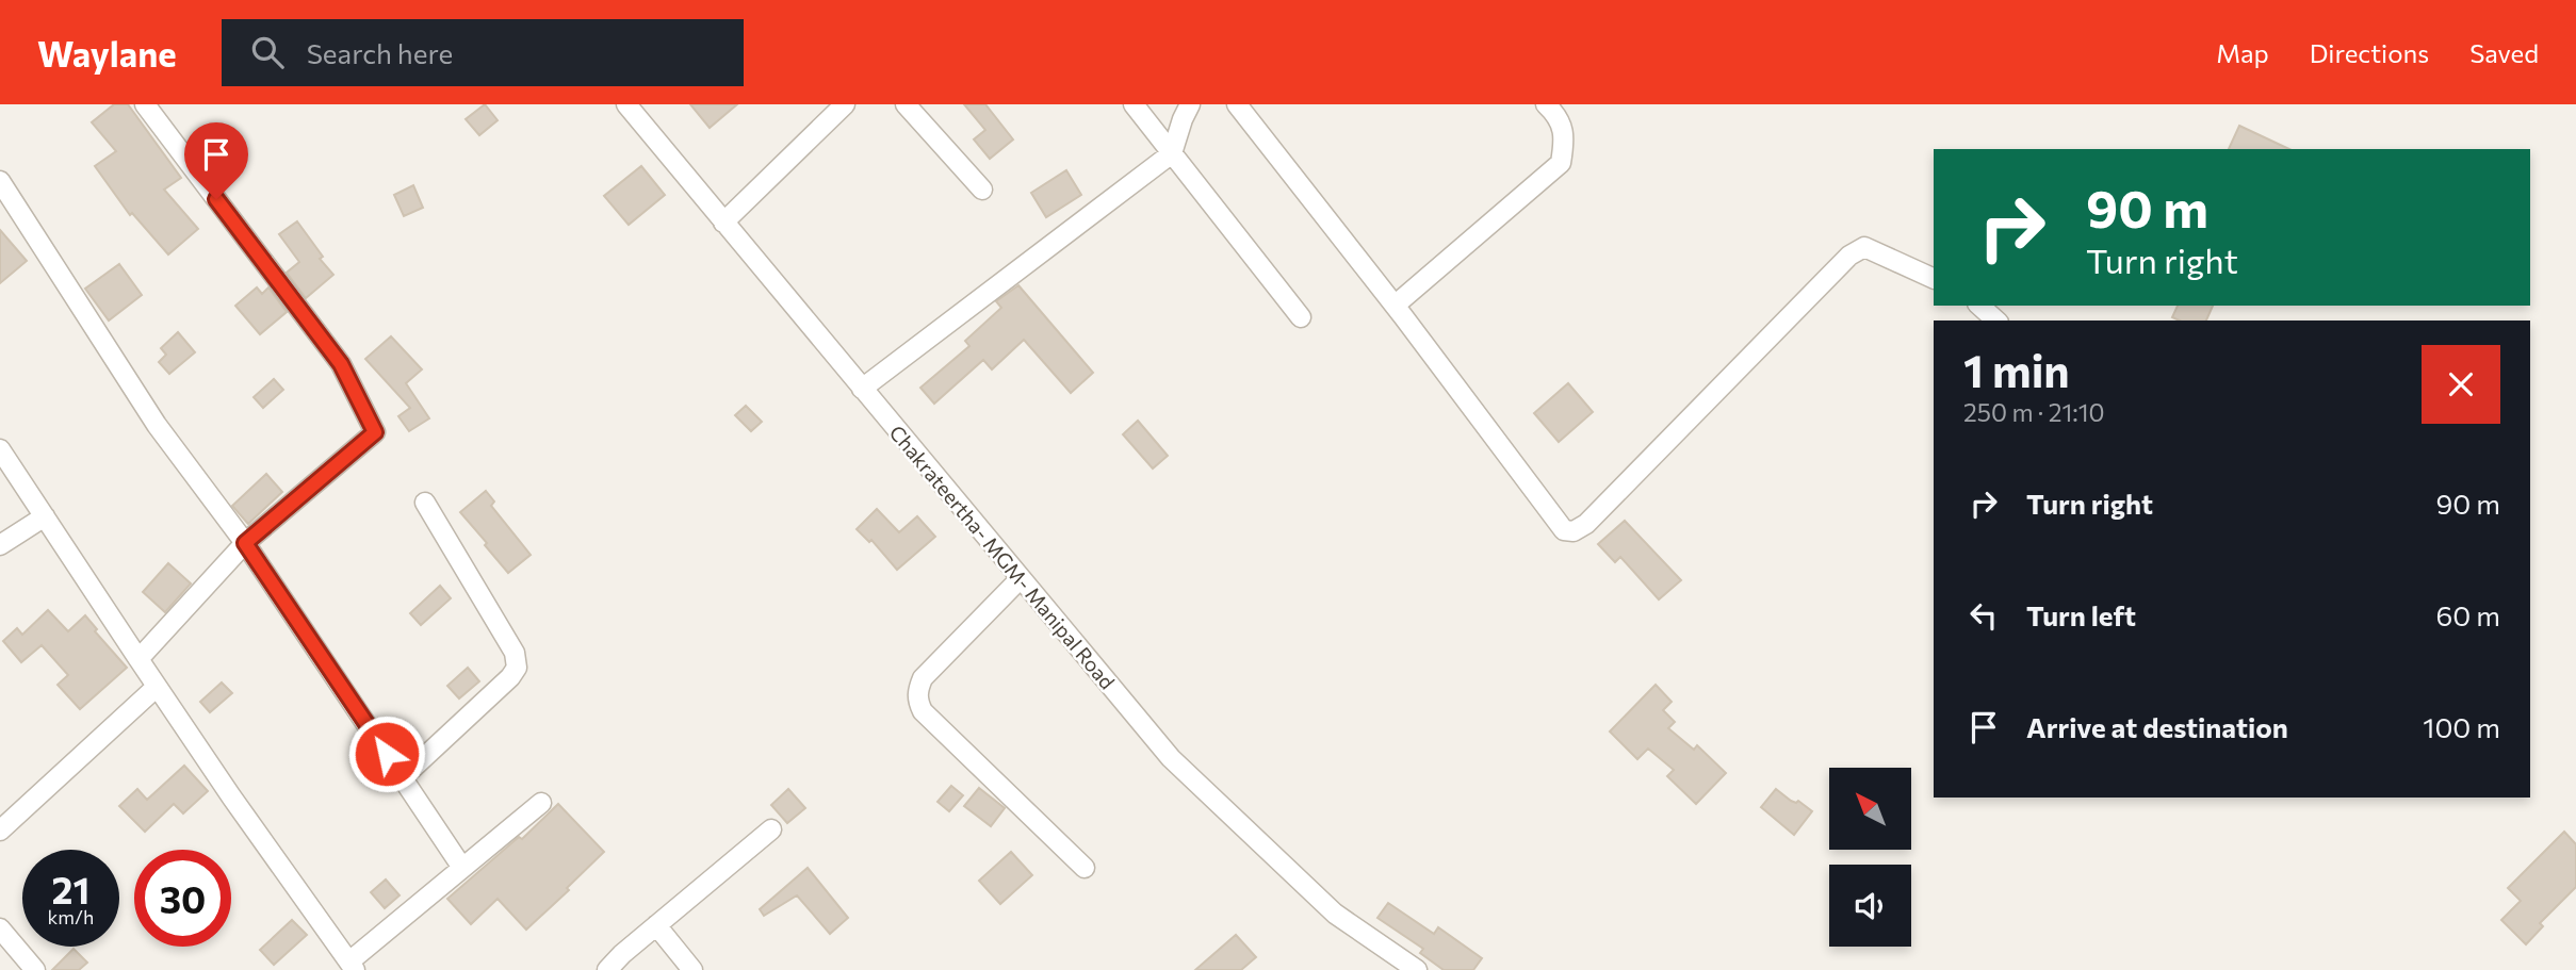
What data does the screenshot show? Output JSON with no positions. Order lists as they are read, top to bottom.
{
  "streets": {
    "street": ["Chakrateertha- MGM- Manipal Road"]
  },
  "north": "top left",
  "page": {
    "header": "Waylane",
    "search": "Search here",
    "nav": ["Map", "Directions", "Saved"],
    "turn": ["90 m", "Turn right"],
    "heading": ["1 min", "250 m · 21:10"],
    "list": [
      {
        "name": "Turn right",
        "value": "90 m"
      },
      {
        "name": "Turn left",
        "value": "60 m"
      },
      {
        "name": "Arrive at destination",
        "value": "100 m"
      }
    ],
    "speed": "21 km/h",
    "limit": "30"
  }
}
